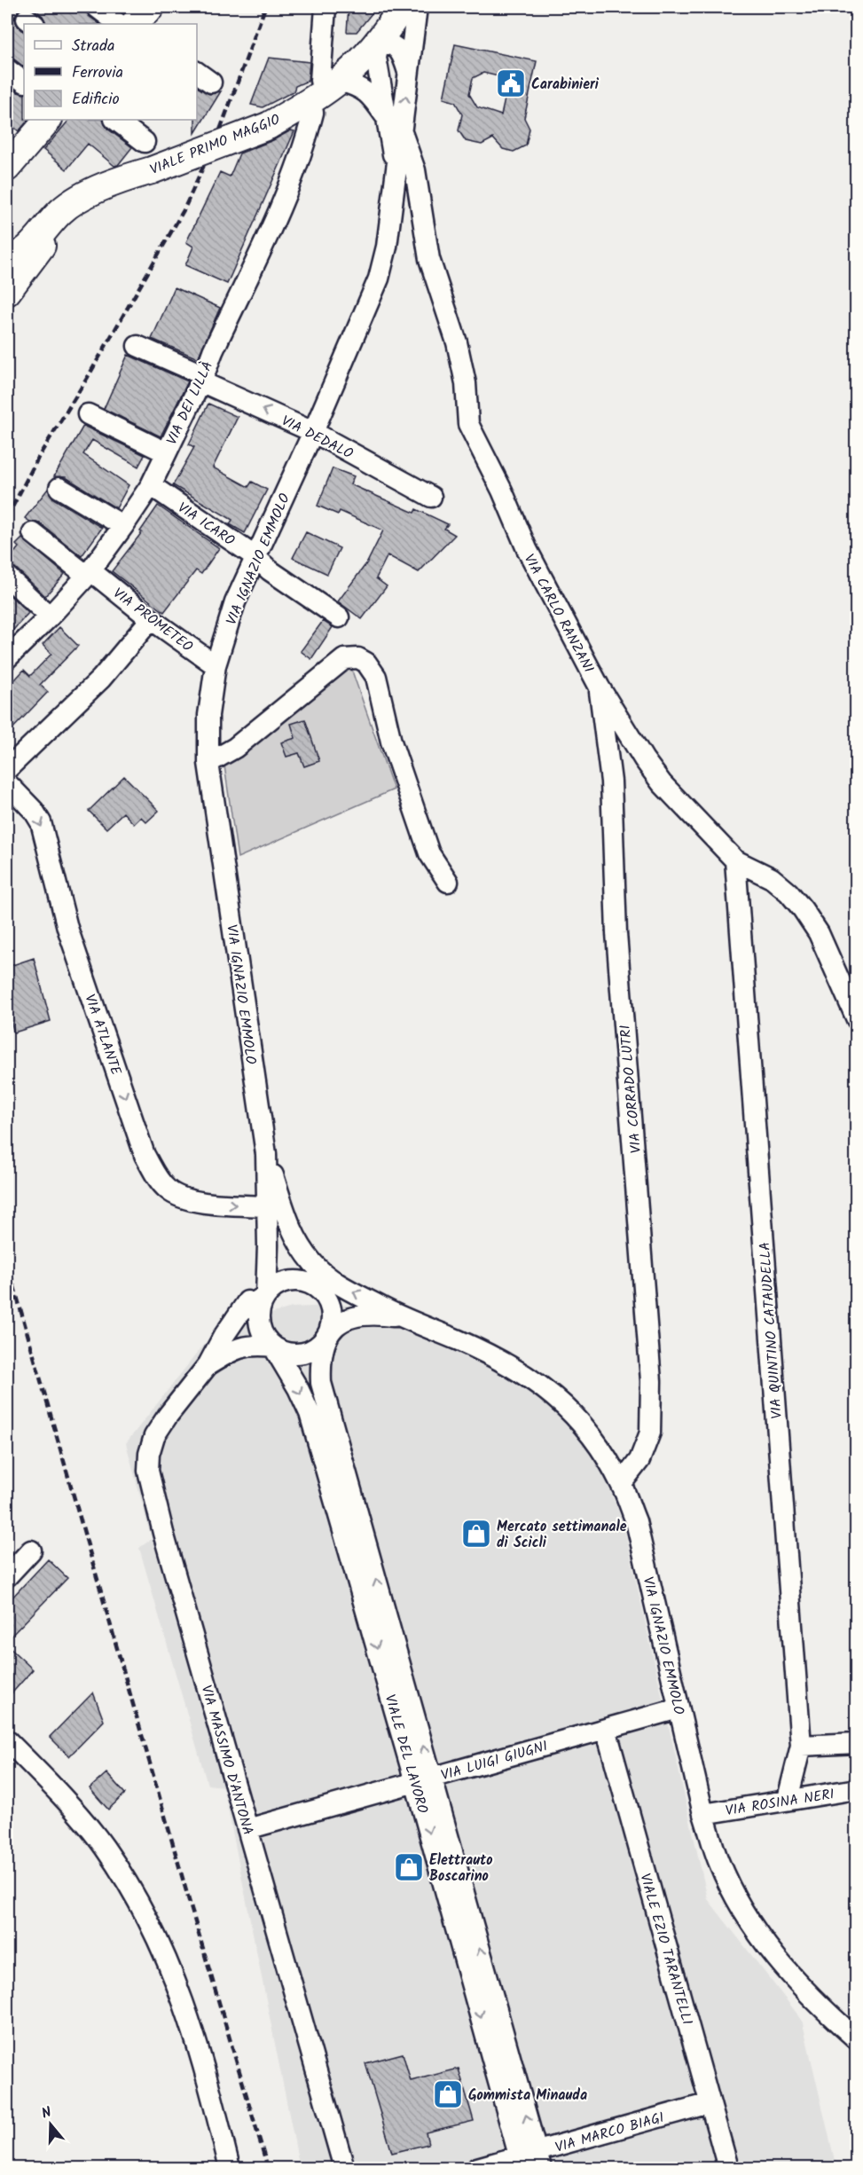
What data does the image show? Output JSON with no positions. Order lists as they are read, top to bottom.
{
  "streets": {
    "main road": ["VIALE PRIMO MAGGIO"],
    "street": [
      "VIA DEI LILLÀ",
      "VIA DEDALO",
      "VIA ICARO",
      "VIA IGNAZIO EMMOLO",
      "VIA CARLO RANZANI",
      "VIA PROMETEO",
      "VIA ATLANTE",
      "VIA CORRADO LUTRI",
      "VIA QUINTINO CATAUDELLA",
      "VIALE DEL LAVORO",
      "VIA MASSIMO D'ANTONA",
      "VIA LUIGI GIUGNI",
      "VIA ROSINA NERI",
      "VIALE EZIO TARANTELLI",
      "VIA MARCO BIAGI"
    ]
  },
  "crossings": [
    ["VIA DEI LILLÀ", "VIA DEDALO"],
    ["VIA DEI LILLÀ", "VIA ICARO"],
    ["VIA DEI LILLÀ", "VIA PROMETEO"],
    ["VIA DEDALO", "VIA IGNAZIO EMMOLO"],
    ["VIA ICARO", "VIA IGNAZIO EMMOLO"],
    ["VIA IGNAZIO EMMOLO", "VIA CARLO RANZANI"],
    ["VIA IGNAZIO EMMOLO", "VIA PROMETEO"],
    ["VIA IGNAZIO EMMOLO", "VIA CORRADO LUTRI"],
    ["VIA IGNAZIO EMMOLO", "VIA LUIGI GIUGNI"],
    ["VIA IGNAZIO EMMOLO", "VIA ROSINA NERI"],
    ["VIA CARLO RANZANI", "VIA CORRADO LUTRI"],
    ["VIA CARLO RANZANI", "VIA QUINTINO CATAUDELLA"],
    ["VIA QUINTINO CATAUDELLA", "VIA ROSINA NERI"],
    ["VIALE DEL LAVORO", "VIA LUIGI GIUGNI"],
    ["VIALE DEL LAVORO", "VIA MARCO BIAGI"],
    ["VIA MASSIMO D'ANTONA", "VIA LUIGI GIUGNI"],
    ["VIA LUIGI GIUGNI", "VIALE EZIO TARANTELLI"],
    ["VIALE EZIO TARANTELLI", "VIA MARCO BIAGI"]
  ],
  "one_way": ["VIA DEDALO", "VIA ATLANTE"],
  "places": {
    "public building": ["Carabinieri"],
    "shop": ["Mercato settimanale di Scicli", "Elettrauto Boscarino", "Gommista Minauda"]
  },
  "legend": ["Strada", "Ferrovia", "Edificio"],
  "north": "top"
}
